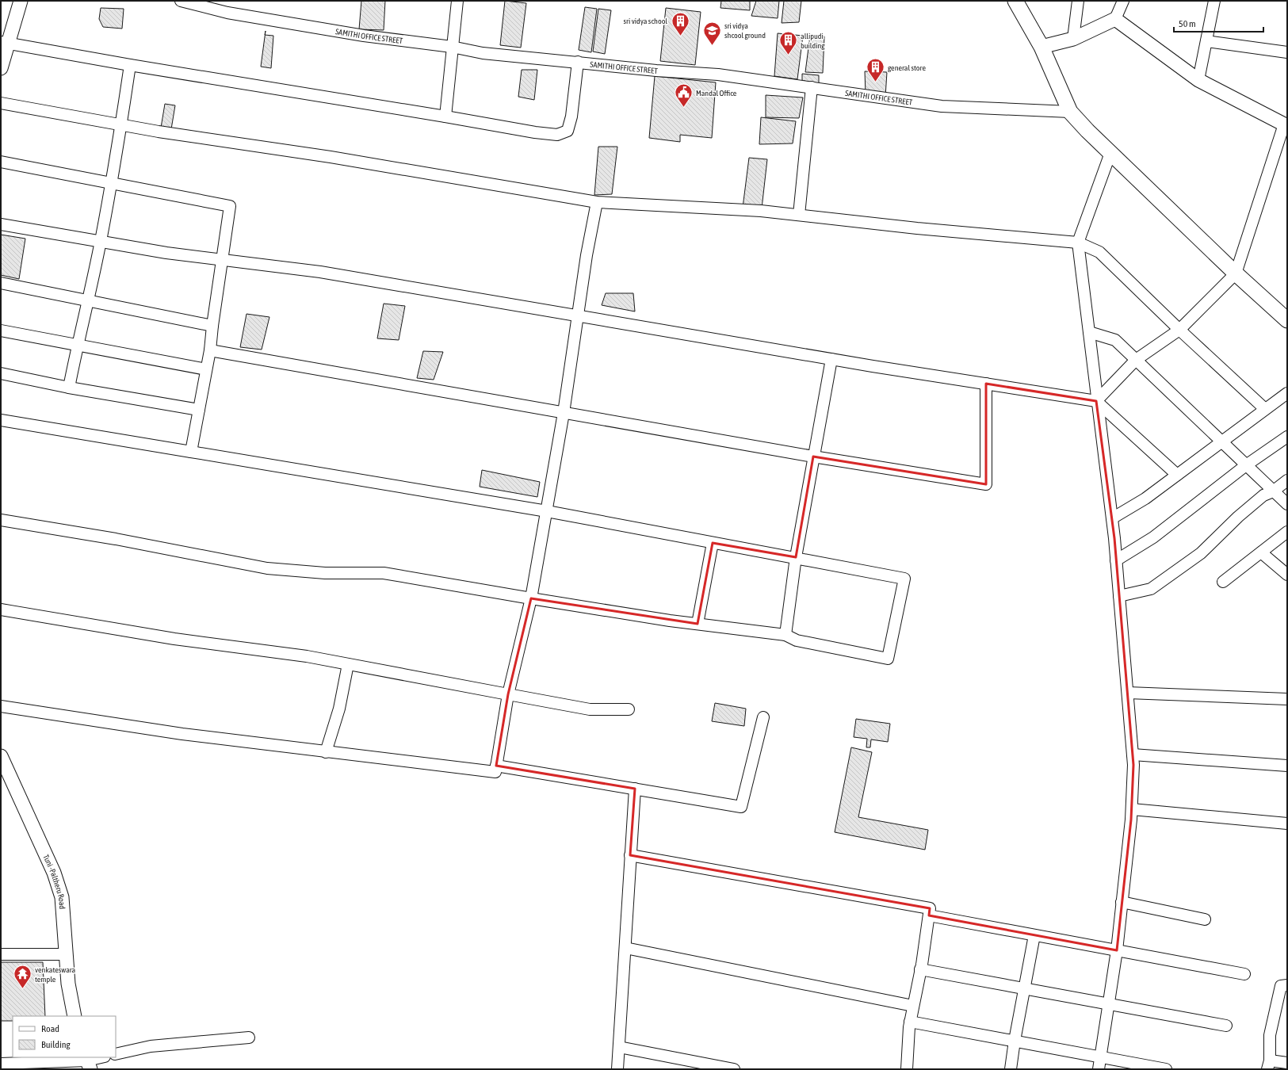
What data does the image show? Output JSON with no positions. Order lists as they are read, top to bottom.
{
  "streets": {
    "street": ["SAMITHI OFFICE STREET", "Tuni -Paltheru Road"]
  },
  "places": {
    "building": ["sri vidya school", "allipudi building", "general store"],
    "school or university": ["sri vidya shcool ground"],
    "public building": ["Mandal Office"],
    "temple": ["venkateswara temple"]
  },
  "legend": ["Road", "Building"],
  "scale_bar": "50 m"
}
